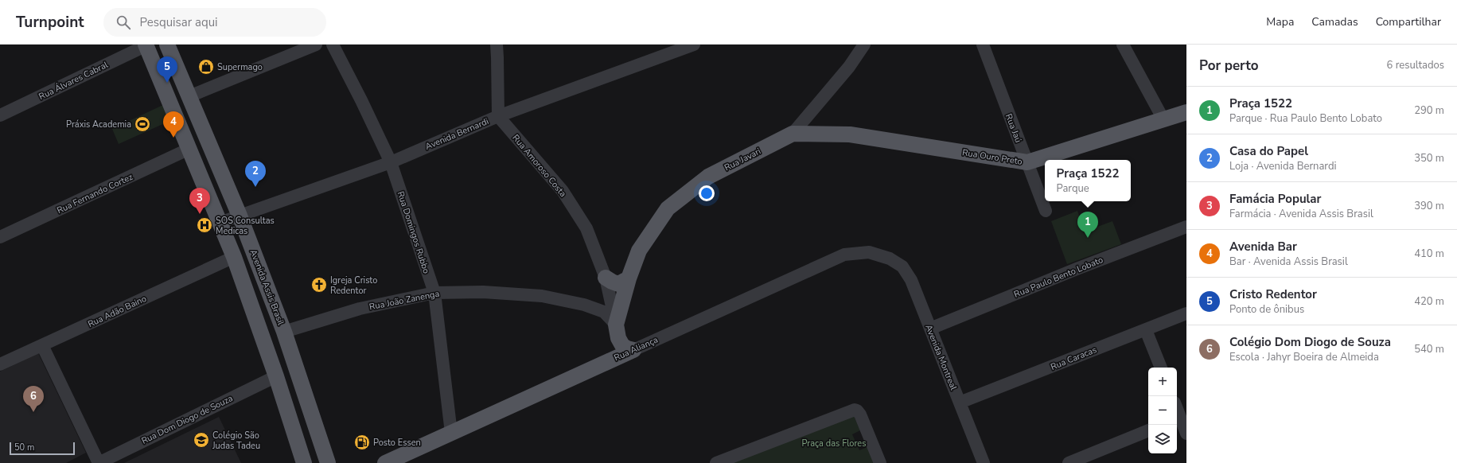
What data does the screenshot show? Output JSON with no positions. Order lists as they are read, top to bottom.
{
  "streets": {
    "main road": [
      "Rua Ouro Preto",
      "Rua Javari",
      "Rua Amoroso Costa",
      "Avenida Assis Brasil",
      "Rua Aliança"
    ],
    "street": [
      "Rua Álvares Cabral",
      "Rua Jaú",
      "Avenida Bernardi",
      "Rua Fernando Cortez",
      "Rua Domingos Rubbo",
      "Rua Paulo Bento Lobato",
      "Rua João Zanenga",
      "Rua Adão Baino",
      "Avenida Montreal",
      "Rua Caracas",
      "Rua Dom Diogo de Souza"
    ]
  },
  "crossings": [
    ["Rua Jaú", "Rua Ouro Preto"],
    ["Avenida Bernardi", "Rua Amoroso Costa"],
    ["Avenida Bernardi", "Rua Domingos Rubbo"],
    ["Avenida Bernardi", "Avenida Assis Brasil"],
    ["Rua Ouro Preto", "Rua Javari"],
    ["Rua Javari", "Rua Amoroso Costa"],
    ["Rua Javari", "Rua João Zanenga"],
    ["Rua Amoroso Costa", "Rua João Zanenga"],
    ["Rua Amoroso Costa", "Rua Aliança"],
    ["Rua Domingos Rubbo", "Rua João Zanenga"],
    ["Rua Domingos Rubbo", "Rua Aliança"],
    ["Rua Paulo Bento Lobato", "Avenida Montreal"],
    ["Avenida Assis Brasil", "Rua João Zanenga"],
    ["Rua Aliança", "Avenida Montreal"],
    ["Avenida Montreal", "Rua Caracas"]
  ],
  "parks": ["Praça das Flores"],
  "places": {
    "shop": ["Supermago"],
    "sports": ["Práxis Academia"],
    "hospital": ["SOS Consultas Medicas"],
    "church": ["Igreja Cristo Redentor"],
    "school or university": ["Colégio São Judas Tadeu"],
    "fuel station": ["Posto Essen"]
  },
  "scale_bar": "50 m",
  "page": {
    "header": "Turnpoint",
    "search": "Pesquisar aqui",
    "nav": ["Mapa", "Camadas", "Compartilhar"],
    "heading": ["Por perto", "6 resultados"],
    "pins": [
      "5",
      "4",
      "2",
      "3",
      "1",
      "6"
    ],
    "list": [
      {
        "mark": "1",
        "name": "Praça 1522",
        "note": "Parque · Rua Paulo Bento Lobato",
        "value": "290 m"
      },
      {
        "mark": "2",
        "name": "Casa do Papel",
        "note": "Loja · Avenida Bernardi",
        "value": "350 m"
      },
      {
        "mark": "3",
        "name": "Famácia Popular",
        "note": "Farmácia · Avenida Assis Brasil",
        "value": "390 m"
      },
      {
        "mark": "4",
        "name": "Avenida Bar",
        "note": "Bar · Avenida Assis Brasil",
        "value": "410 m"
      },
      {
        "mark": "5",
        "name": "Cristo Redentor",
        "note": "Ponto de ônibus",
        "value": "420 m"
      },
      {
        "mark": "6",
        "name": "Colégio Dom Diogo de Souza",
        "note": "Escola · Jahyr Boeira de Almeida",
        "value": "540 m"
      }
    ],
    "popup": ["Praça 1522", "Parque"],
    "map_buttons": ["+", "−"],
    "scale": "50 m"
  }
}
